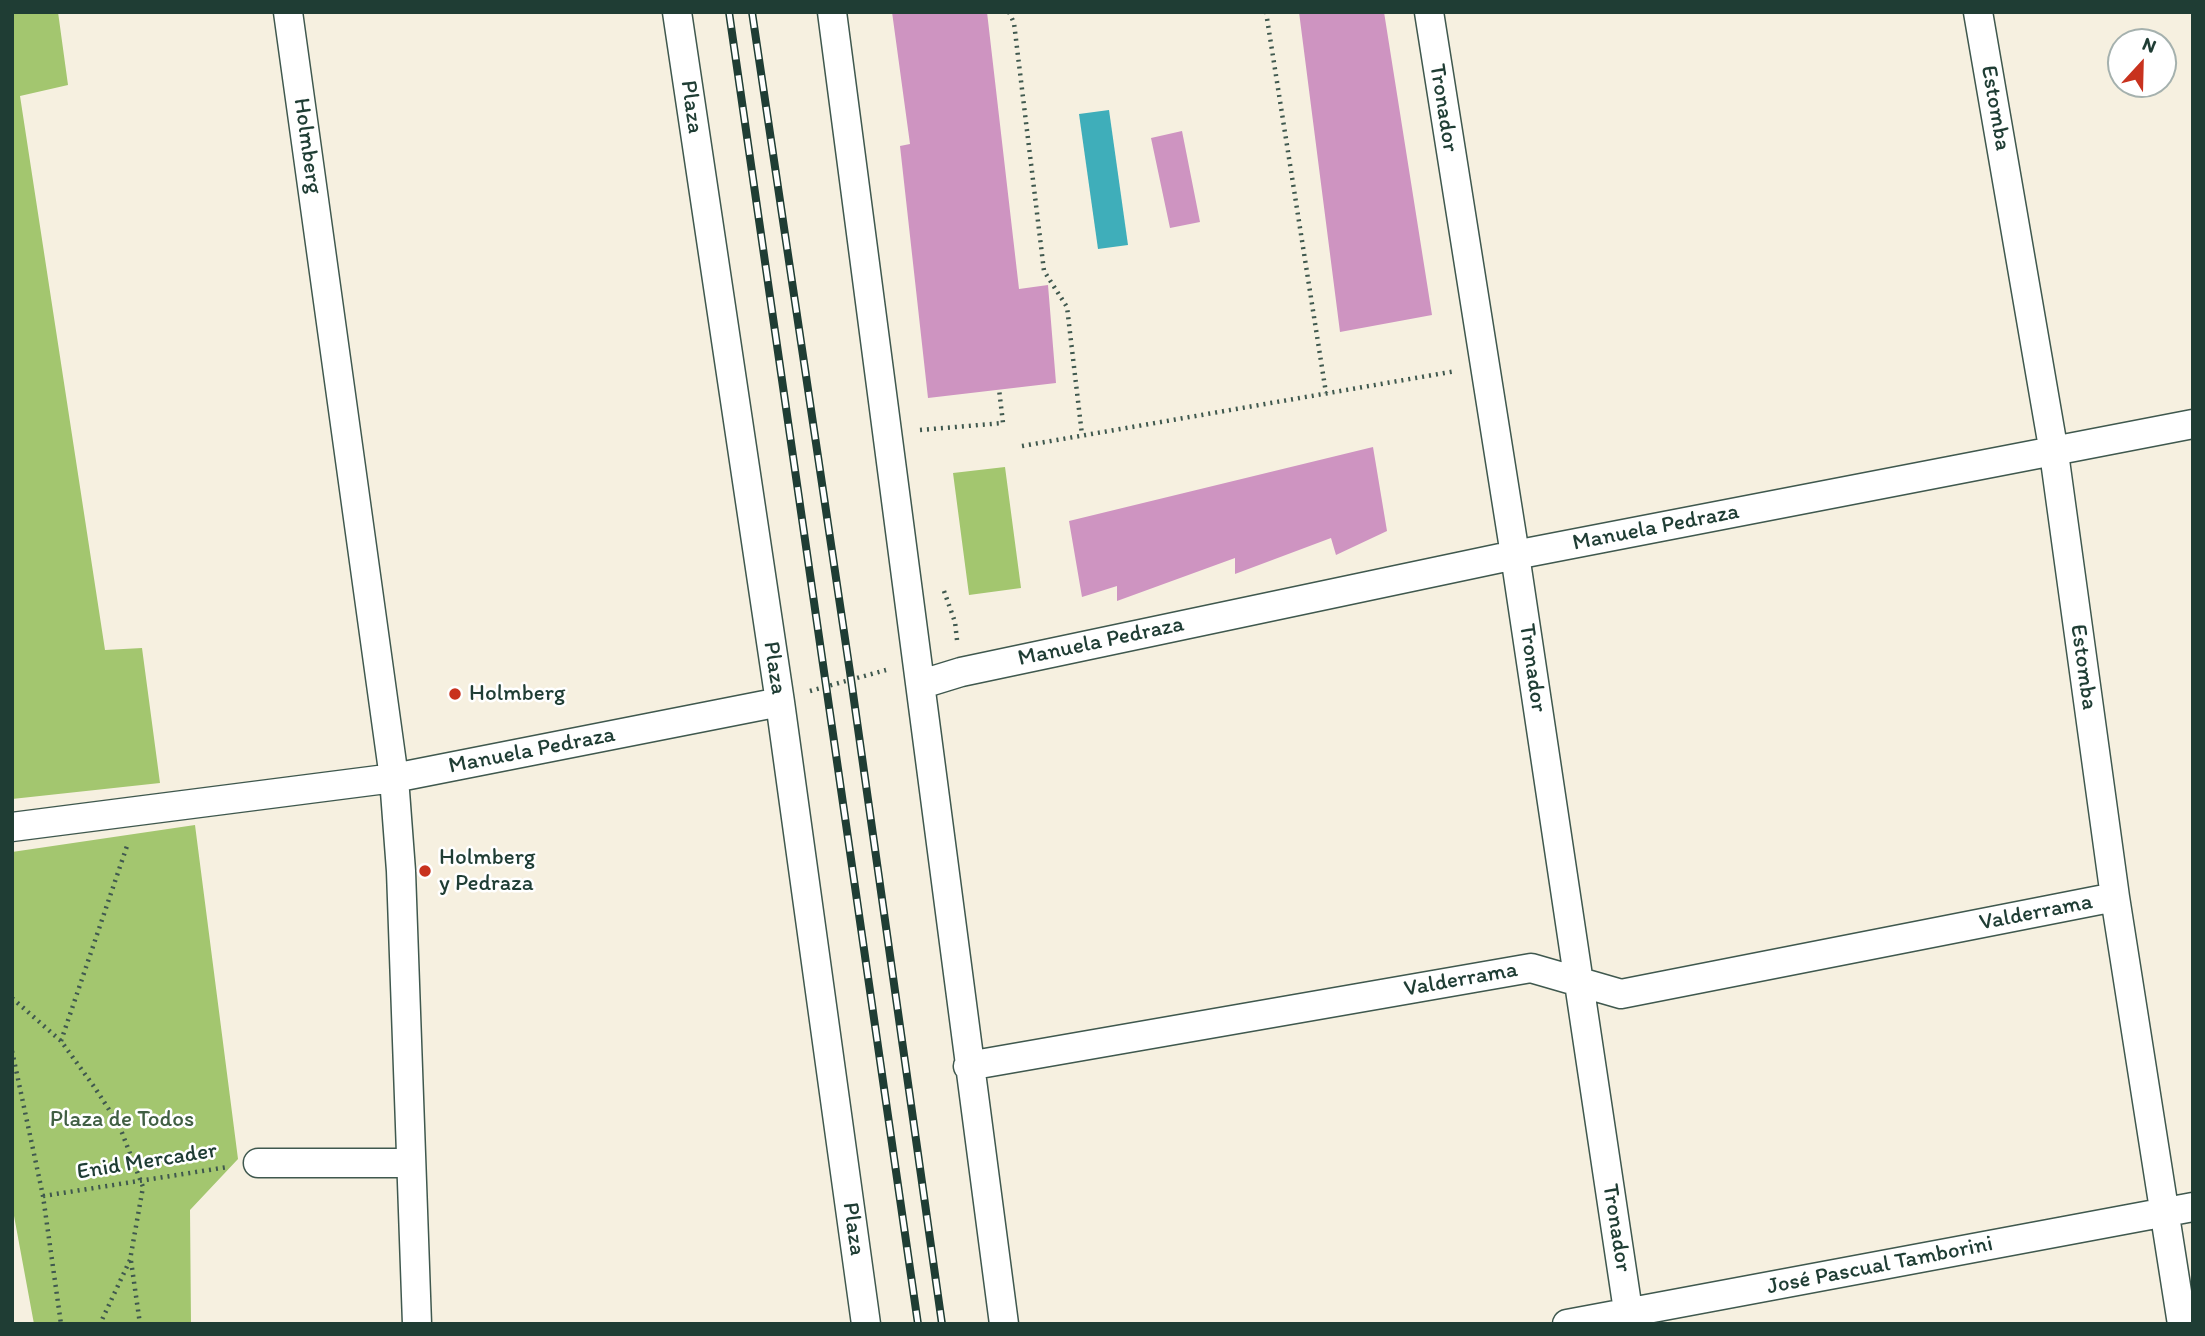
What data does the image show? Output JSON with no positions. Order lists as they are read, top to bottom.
{
  "streets": {
    "street": [
      "Plaza",
      "Tronador",
      "Estomba",
      "Holmberg",
      "Manuela Pedraza",
      "Valderrama",
      "José Pascual Tamborini"
    ],
    "path": ["Enid Mercader"]
  },
  "crossings": [
    ["Plaza", "Manuela Pedraza"],
    ["Tronador", "Manuela Pedraza"],
    ["Tronador", "Valderrama"],
    ["Tronador", "José Pascual Tamborini"],
    ["Estomba", "Manuela Pedraza"],
    ["Estomba", "Valderrama"],
    ["Estomba", "José Pascual Tamborini"],
    ["Holmberg", "Manuela Pedraza"]
  ],
  "parks": ["Plaza de Todos"],
  "places": ["Holmberg", "Holmberg y Pedraza"],
  "north": "top"
}
